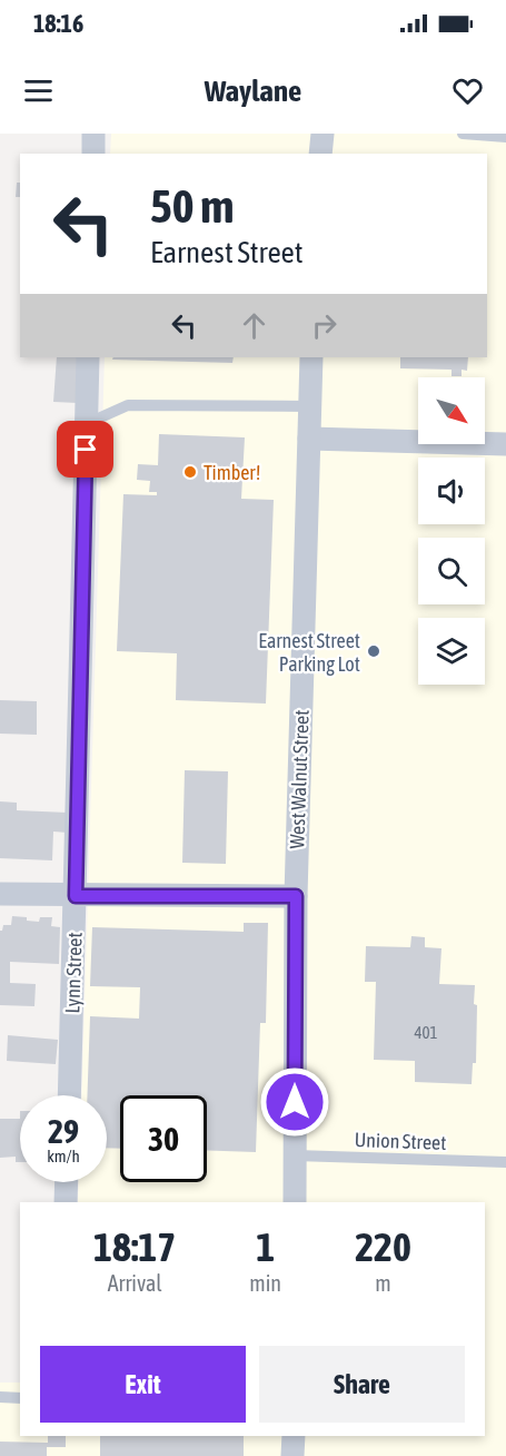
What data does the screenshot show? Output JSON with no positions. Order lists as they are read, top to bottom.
{
  "streets": {
    "street": ["West Walnut Street", "Lynn Street"],
    "lane": ["Union Street"]
  },
  "crossings": [
    ["West Walnut Street", "Union Street"]
  ],
  "places": ["Timber!", "Earnest Street Parking Lot"],
  "house_numbers": ["401"],
  "north": "bottom right",
  "page": {
    "status": "18:16",
    "header": "Waylane",
    "turn": ["50 m", "Earnest Street"],
    "speed": "29 km/h",
    "limit": "30",
    "eta": [
      "18:17",
      "Arrival",
      "1",
      "min",
      "220",
      "m"
    ],
    "buttons": ["Exit", "Share"]
  }
}
